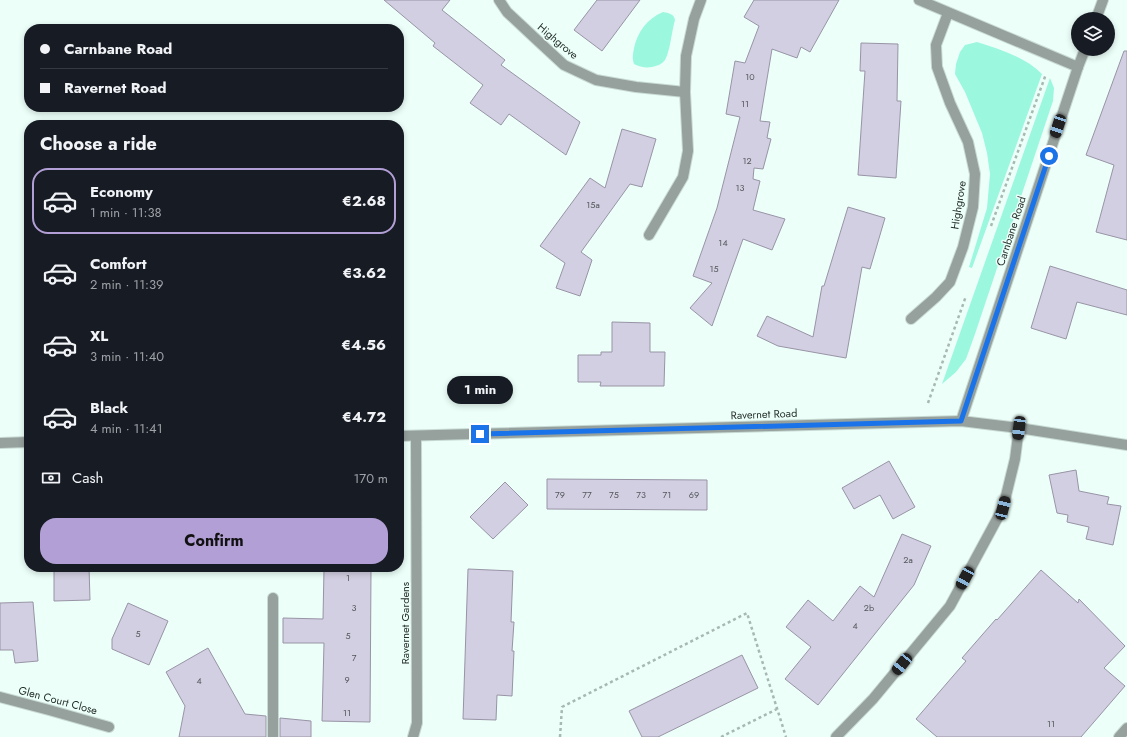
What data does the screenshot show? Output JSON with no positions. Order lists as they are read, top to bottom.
{
  "streets": {
    "street": [
      "Highgrove",
      "Carnbane Road",
      "Ravernet Road",
      "Ravernet Gardens",
      "Glen Court Close"
    ]
  },
  "crossings": [
    ["Carnbane Road", "Ravernet Road"],
    ["Ravernet Road", "Ravernet Gardens"]
  ],
  "house_numbers": [
    "10",
    "11",
    "12",
    "13",
    "15a",
    "14",
    "15",
    "79",
    "77",
    "75",
    "73",
    "71",
    "69",
    "2a",
    "1",
    "3",
    "2b",
    "4",
    "5",
    "5",
    "7",
    "9",
    "4",
    "11",
    "11"
  ],
  "page": {
    "banner": ["Carnbane Road", "Ravernet Road"],
    "heading": "Choose a ride",
    "list": [
      {
        "name": "Economy",
        "note": "1 min · 11:38",
        "value": "€2.68"
      },
      {
        "name": "Comfort",
        "note": "2 min · 11:39",
        "value": "€3.62"
      },
      {
        "name": "XL",
        "note": "3 min · 11:40",
        "value": "€4.56"
      },
      {
        "name": "Black",
        "note": "4 min · 11:41",
        "value": "€4.72"
      }
    ],
    "bubble": "1 min",
    "pay": ["Cash", "170 m"],
    "buttons": "Confirm"
  }
}
